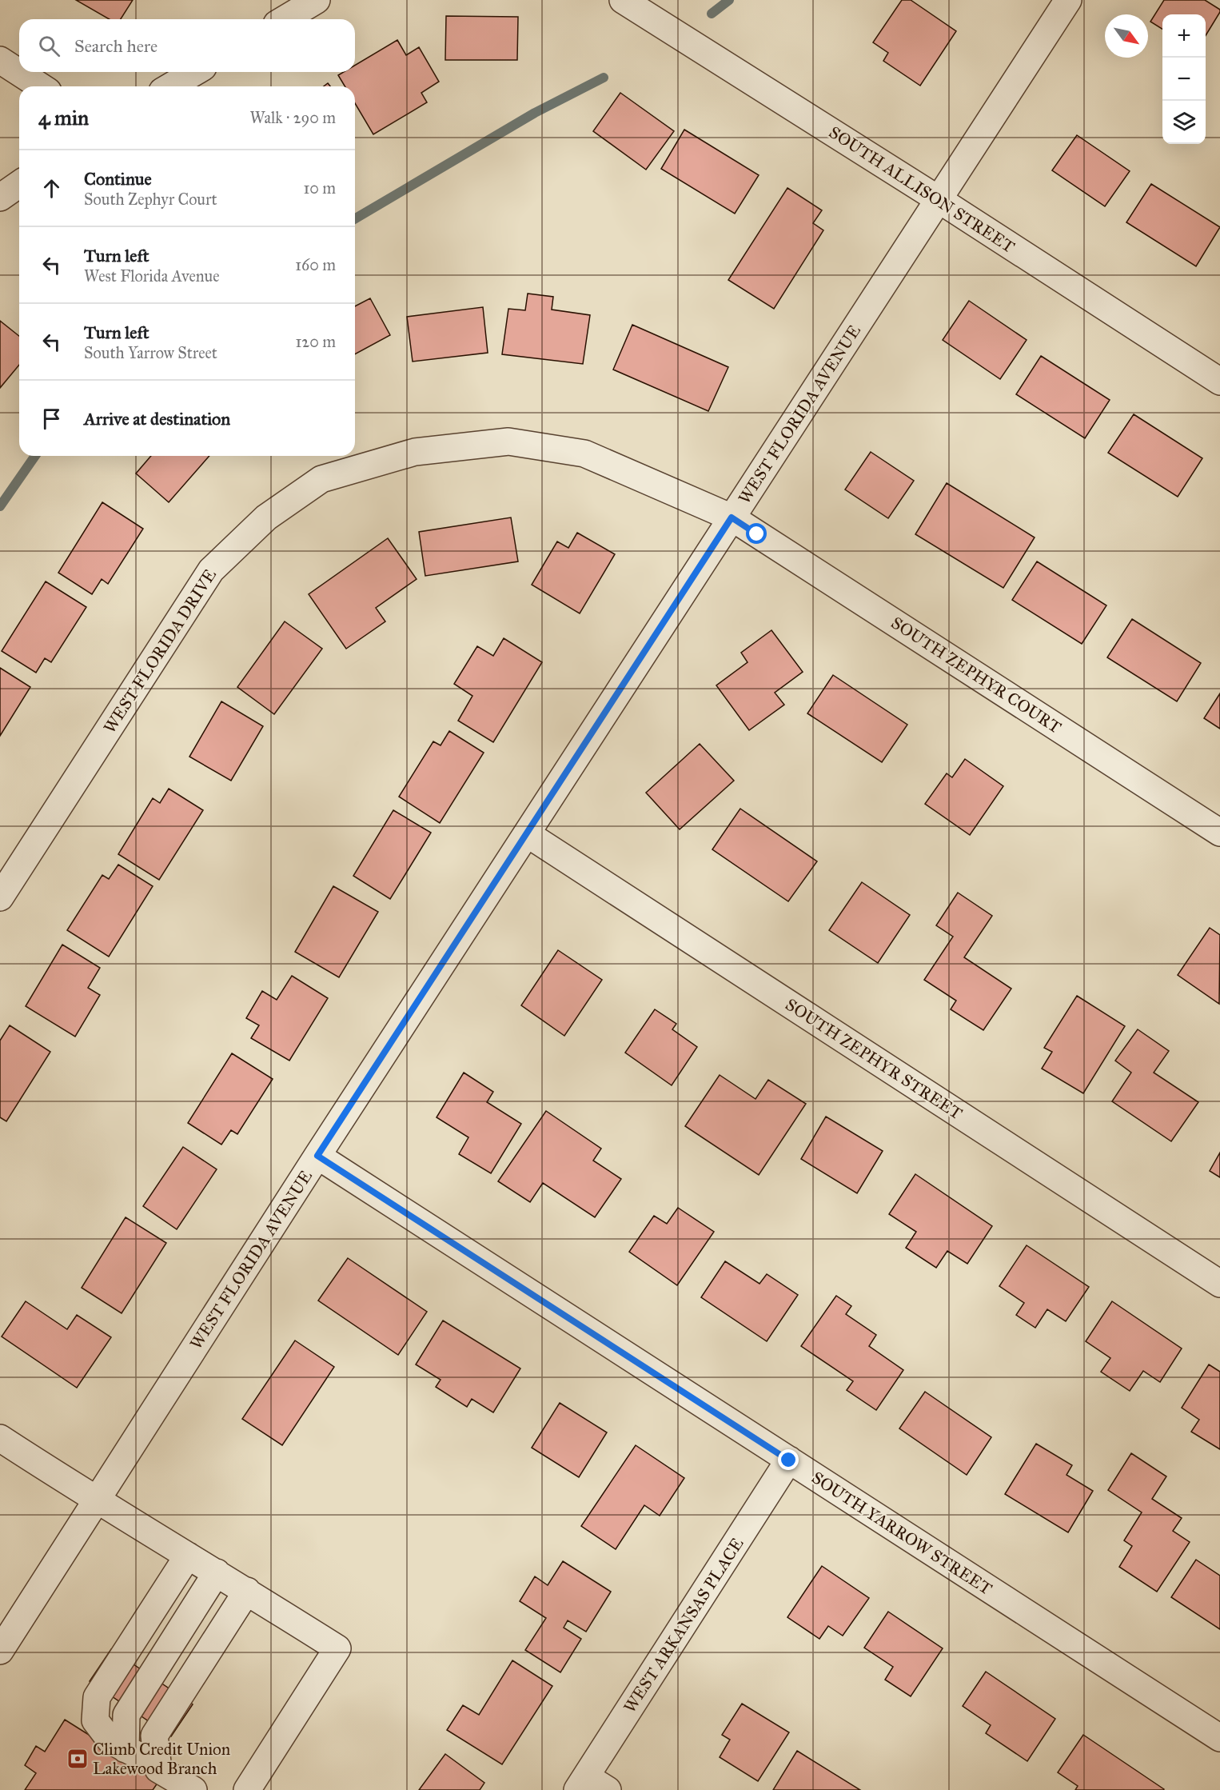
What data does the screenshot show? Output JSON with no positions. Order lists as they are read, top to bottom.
{
  "streets": {
    "street": [
      "SOUTH ALLISON STREET",
      "WEST FLORIDA AVENUE",
      "WEST FLORIDA DRIVE",
      "SOUTH ZEPHYR COURT",
      "SOUTH ZEPHYR STREET",
      "SOUTH YARROW STREET",
      "WEST ARKANSAS PLACE"
    ]
  },
  "crossings": [
    ["SOUTH ALLISON STREET", "WEST FLORIDA AVENUE"],
    ["WEST FLORIDA AVENUE", "WEST FLORIDA DRIVE"],
    ["WEST FLORIDA AVENUE", "SOUTH ZEPHYR COURT"],
    ["WEST FLORIDA AVENUE", "SOUTH ZEPHYR STREET"],
    ["WEST FLORIDA AVENUE", "SOUTH YARROW STREET"],
    ["WEST FLORIDA DRIVE", "SOUTH ZEPHYR COURT"],
    ["SOUTH YARROW STREET", "WEST ARKANSAS PLACE"]
  ],
  "places": {
    "bank": ["Climb Credit Union Lakewood Branch"]
  },
  "north": "bottom right",
  "page": {
    "map_buttons": ["+", "−"],
    "search": "Search here",
    "heading": ["4 min", "Walk · 290 m"],
    "list": [
      ["Continue", "South Zephyr Court", "10 m"],
      ["Turn left", "West Florida Avenue", "160 m"],
      ["Turn left", "South Yarrow Street", "120 m"],
      "Arrive at destination"
    ]
  }
}
